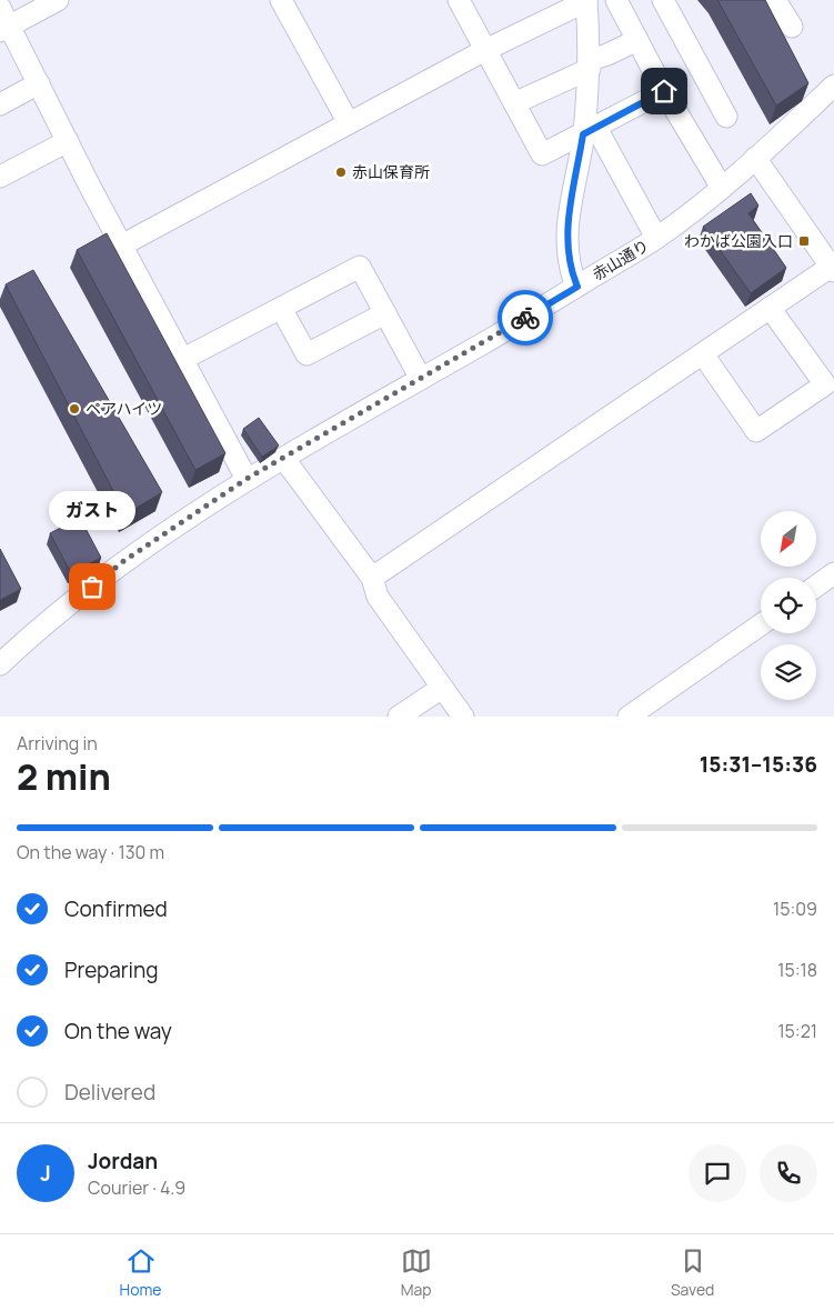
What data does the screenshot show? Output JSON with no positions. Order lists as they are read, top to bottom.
{
  "streets": {
    "street": ["赤山通り"]
  },
  "places": {
    "other": ["赤山保育所", "ペアハイツ", "ガスト"],
    "transit": ["わかば公園入口"]
  },
  "north": "bottom left",
  "page": {
    "bubble": "ガスト",
    "heading": ["2 min", "Arriving in", "15:31–15:36"],
    "panel": ["Jordan", "Courier · 4.9"],
    "bar": "On the way · 130 m",
    "list": [
      ["Confirmed", "15:09"],
      ["Preparing", "15:18"],
      ["On the way", "15:21"],
      "Delivered"
    ],
    "round": "J",
    "tabs": ["Home", "Map", "Saved"]
  }
}
